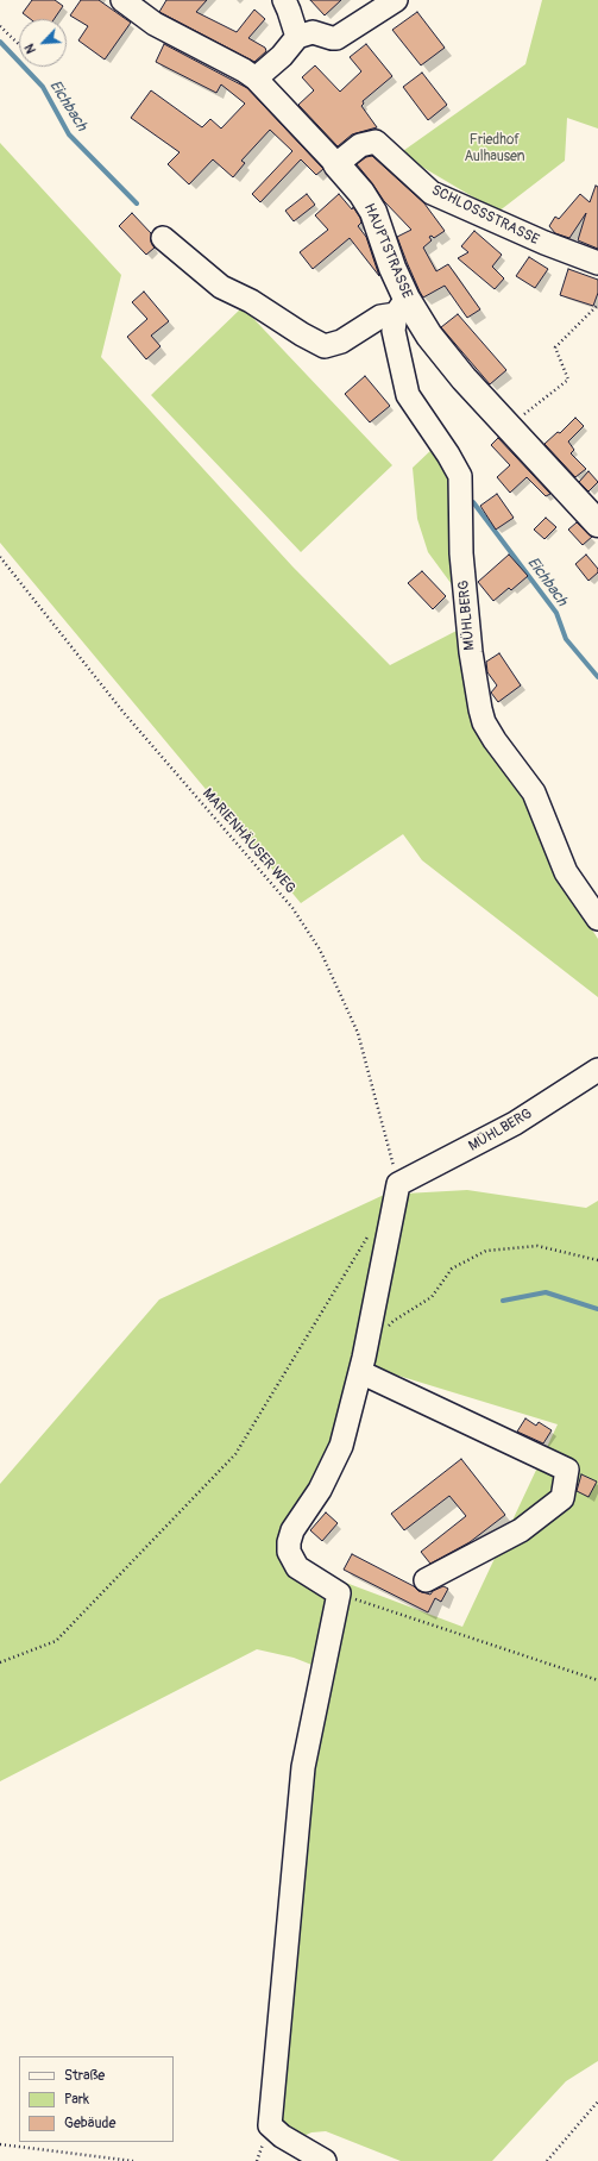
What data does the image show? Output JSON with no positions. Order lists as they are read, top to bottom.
{
  "streets": {
    "main road": ["HAUPTSTRASSE"],
    "street": ["SCHLOSSSTRASSE", "MÜHLBERG"],
    "path": ["MARIENHÄUSER WEG"]
  },
  "crossings": [
    ["SCHLOSSSTRASSE", "HAUPTSTRASSE"],
    ["HAUPTSTRASSE", "MÜHLBERG"],
    ["MÜHLBERG", "MARIENHÄUSER WEG"]
  ],
  "water": ["Eichbach"],
  "parks": ["Friedhof Aulhausen"],
  "legend": ["Straße", "Park", "Gebäude"],
  "north": "bottom left"
}
